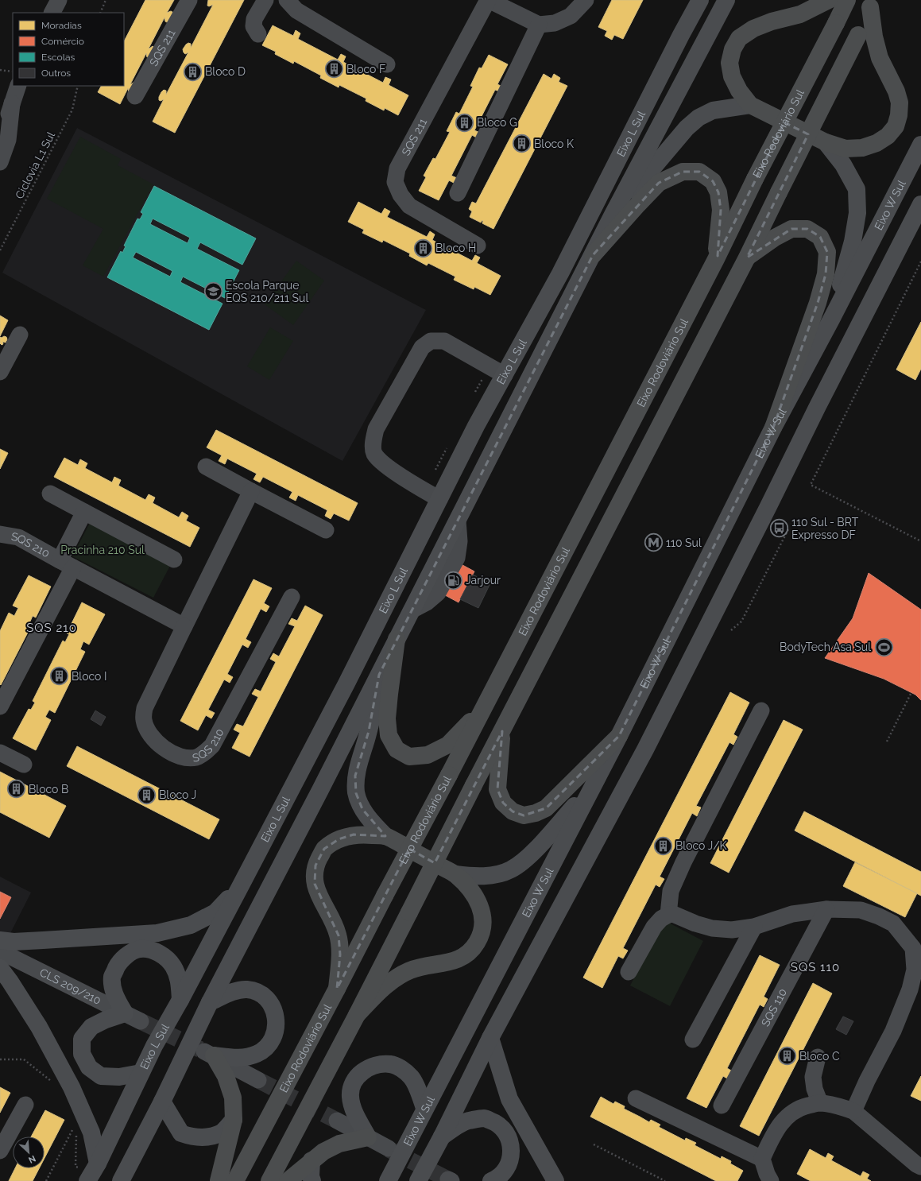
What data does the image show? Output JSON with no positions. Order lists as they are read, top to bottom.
{
  "streets": {
    "highway": ["Eixo Rodoviário Sul"],
    "main road": ["Eixo L Sul", "Eixo W Sul"],
    "street": [
      "SQS 211",
      "SQS 210",
      "CLS 209/210",
      "SQS 110"
    ],
    "path": ["Ciclovia L1 Sul"]
  },
  "districts": ["SQS 210", "SQS 110"],
  "parks": ["Pracinha 210 Sul"],
  "places": {
    "building": [
      "Bloco F",
      "Bloco D",
      "Bloco G",
      "Bloco K",
      "Bloco H",
      "Bloco I",
      "Bloco B",
      "Bloco J",
      "Bloco J/K",
      "Bloco C"
    ],
    "school or university": ["Escola Parque EQS 210/211 Sul"],
    "bus stop": ["110 Sul - BRT Expresso DF"],
    "metro station": ["110 Sul"],
    "fuel station": ["Jarjour"],
    "sports": ["BodyTech Asa Sul"]
  },
  "legend": [
    "Moradias",
    "Comércio",
    "Escolas",
    "Outros"
  ],
  "north": "bottom right"
}
